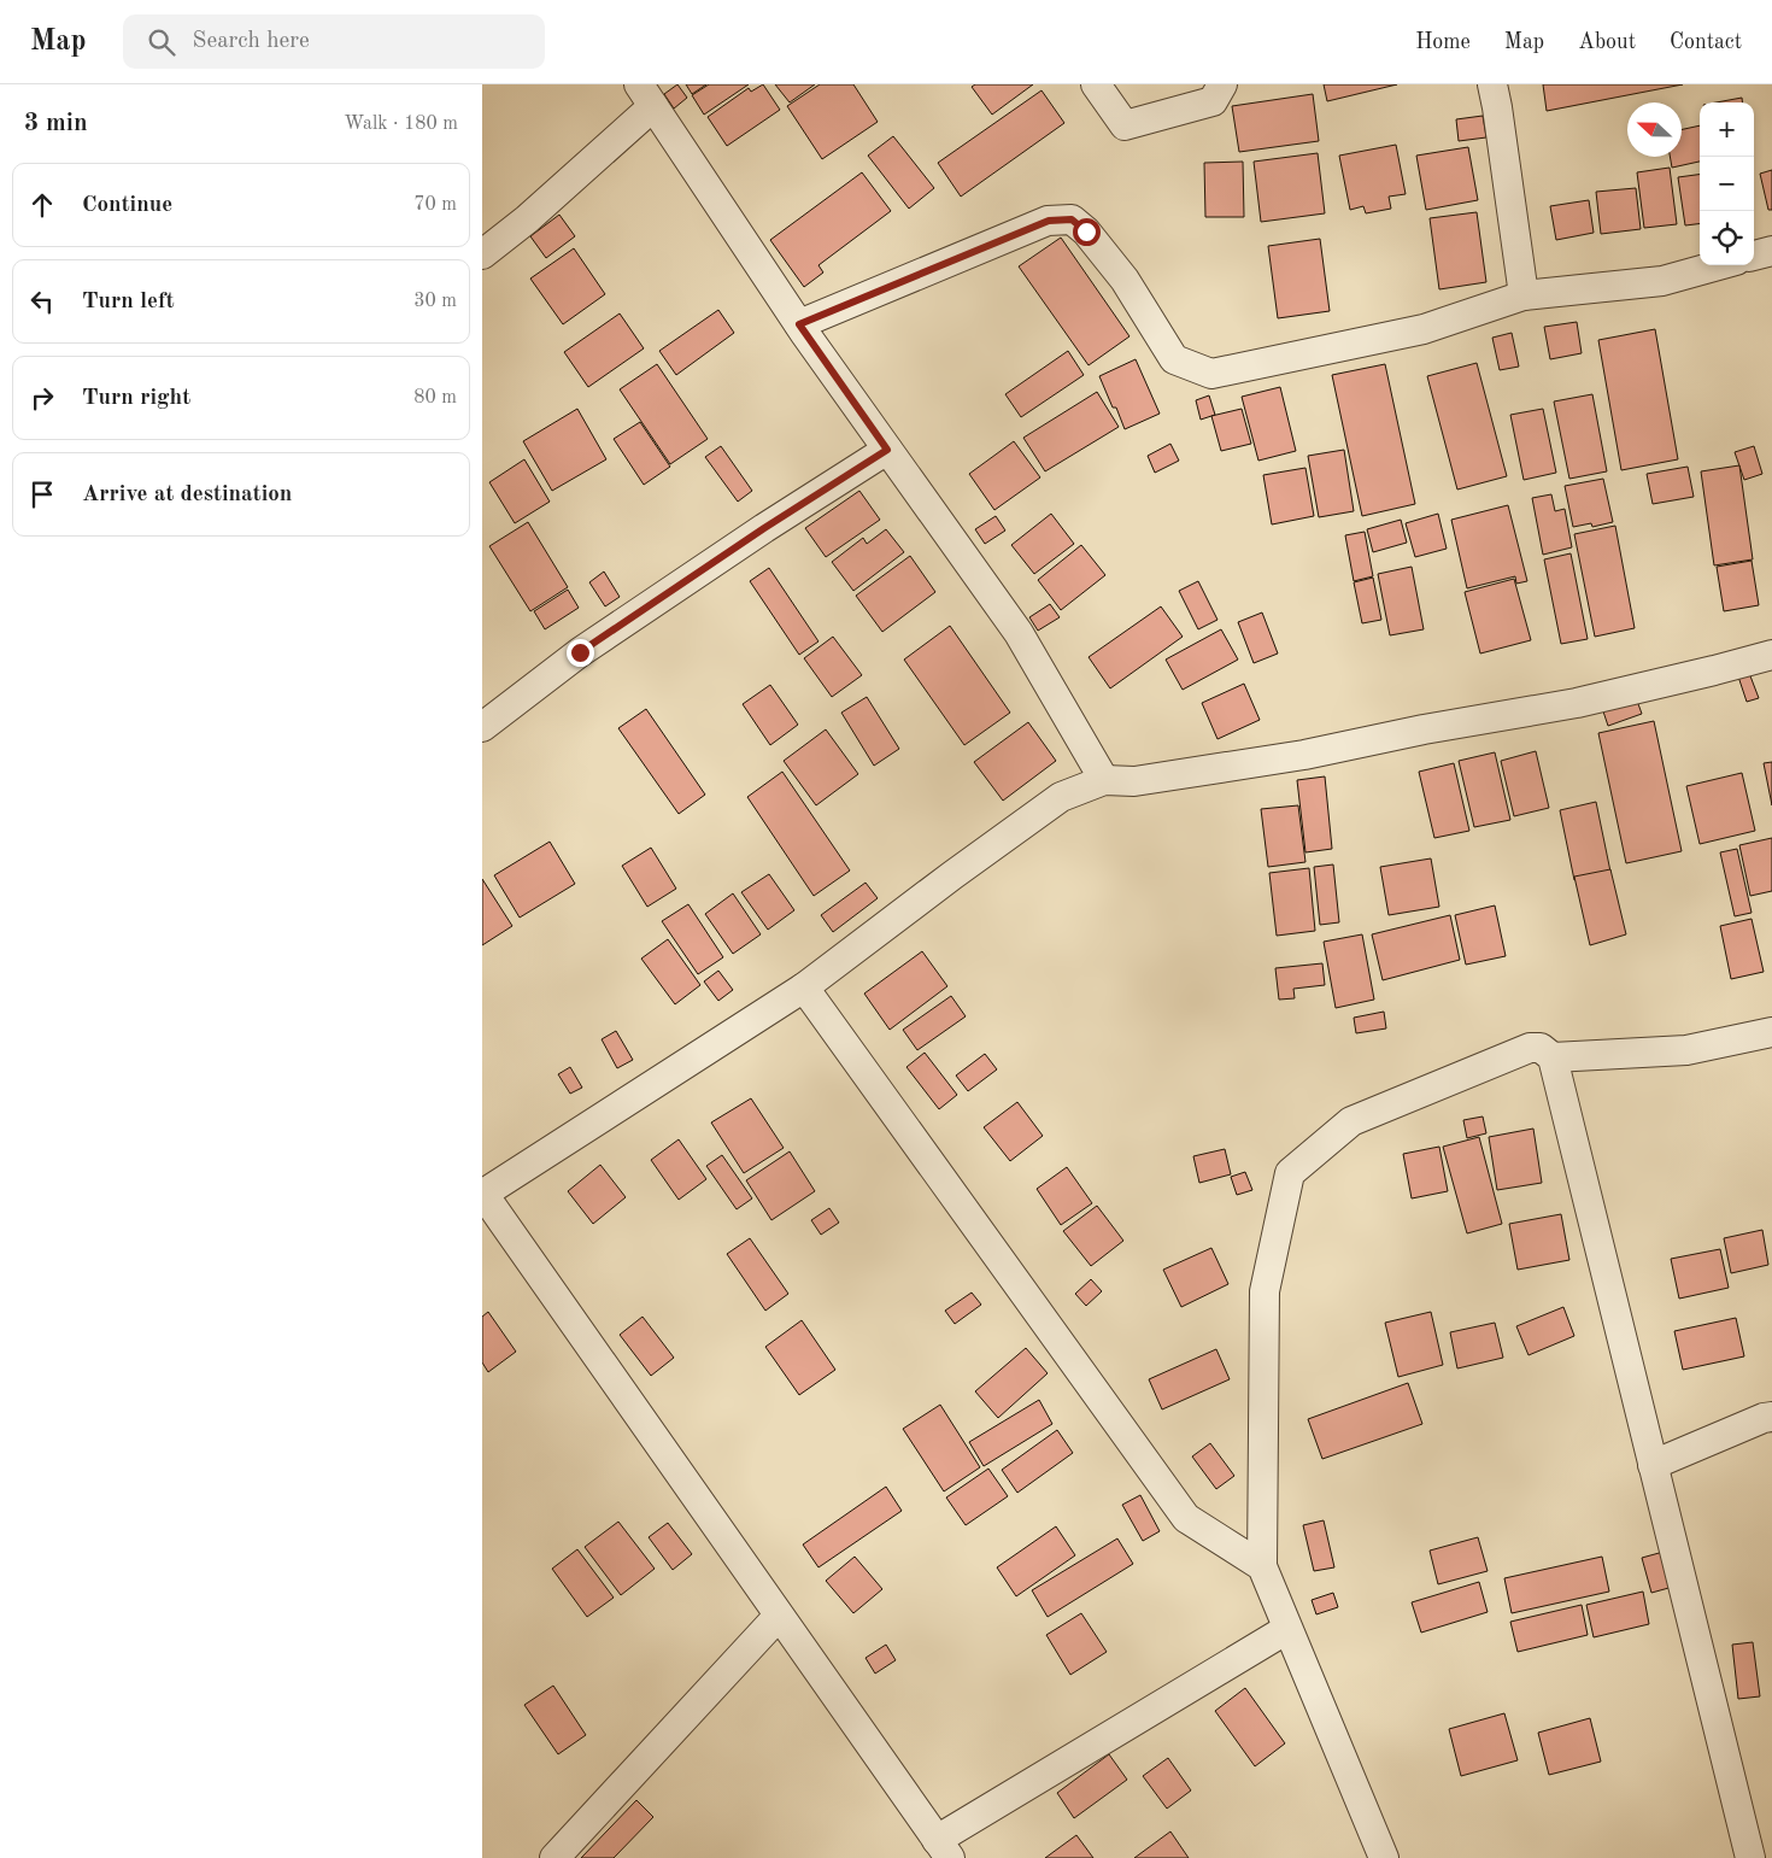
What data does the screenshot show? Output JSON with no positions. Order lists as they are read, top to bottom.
{
  "north": "left",
  "page": {
    "header": "Map",
    "search": "Search here",
    "nav": [
      "Home",
      "Map",
      "About",
      "Contact"
    ],
    "heading": ["3 min", "Walk · 180 m"],
    "map_buttons": ["+", "−"],
    "list": [
      ["Continue", "70 m"],
      ["Turn left", "30 m"],
      ["Turn right", "80 m"],
      "Arrive at destination"
    ]
  }
}
